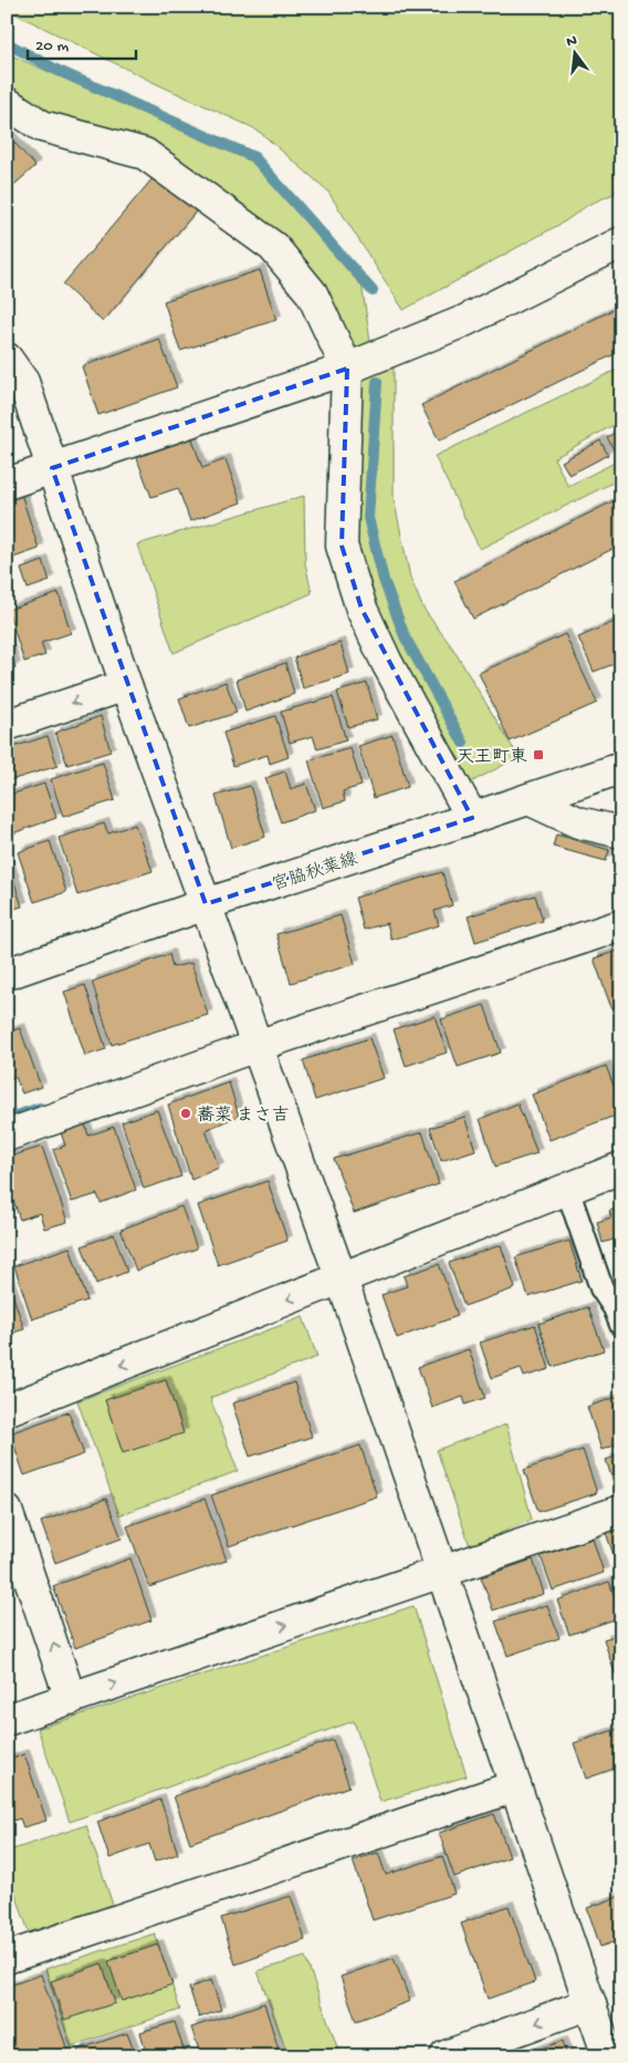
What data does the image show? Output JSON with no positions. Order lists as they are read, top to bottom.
{
  "streets": {
    "street": ["宮脇秋葉線"]
  },
  "places": {
    "transit": ["天王町東"],
    "other": ["蕎菜 まさ吉"]
  },
  "scale_bar": "20 m",
  "north": "top"
}
